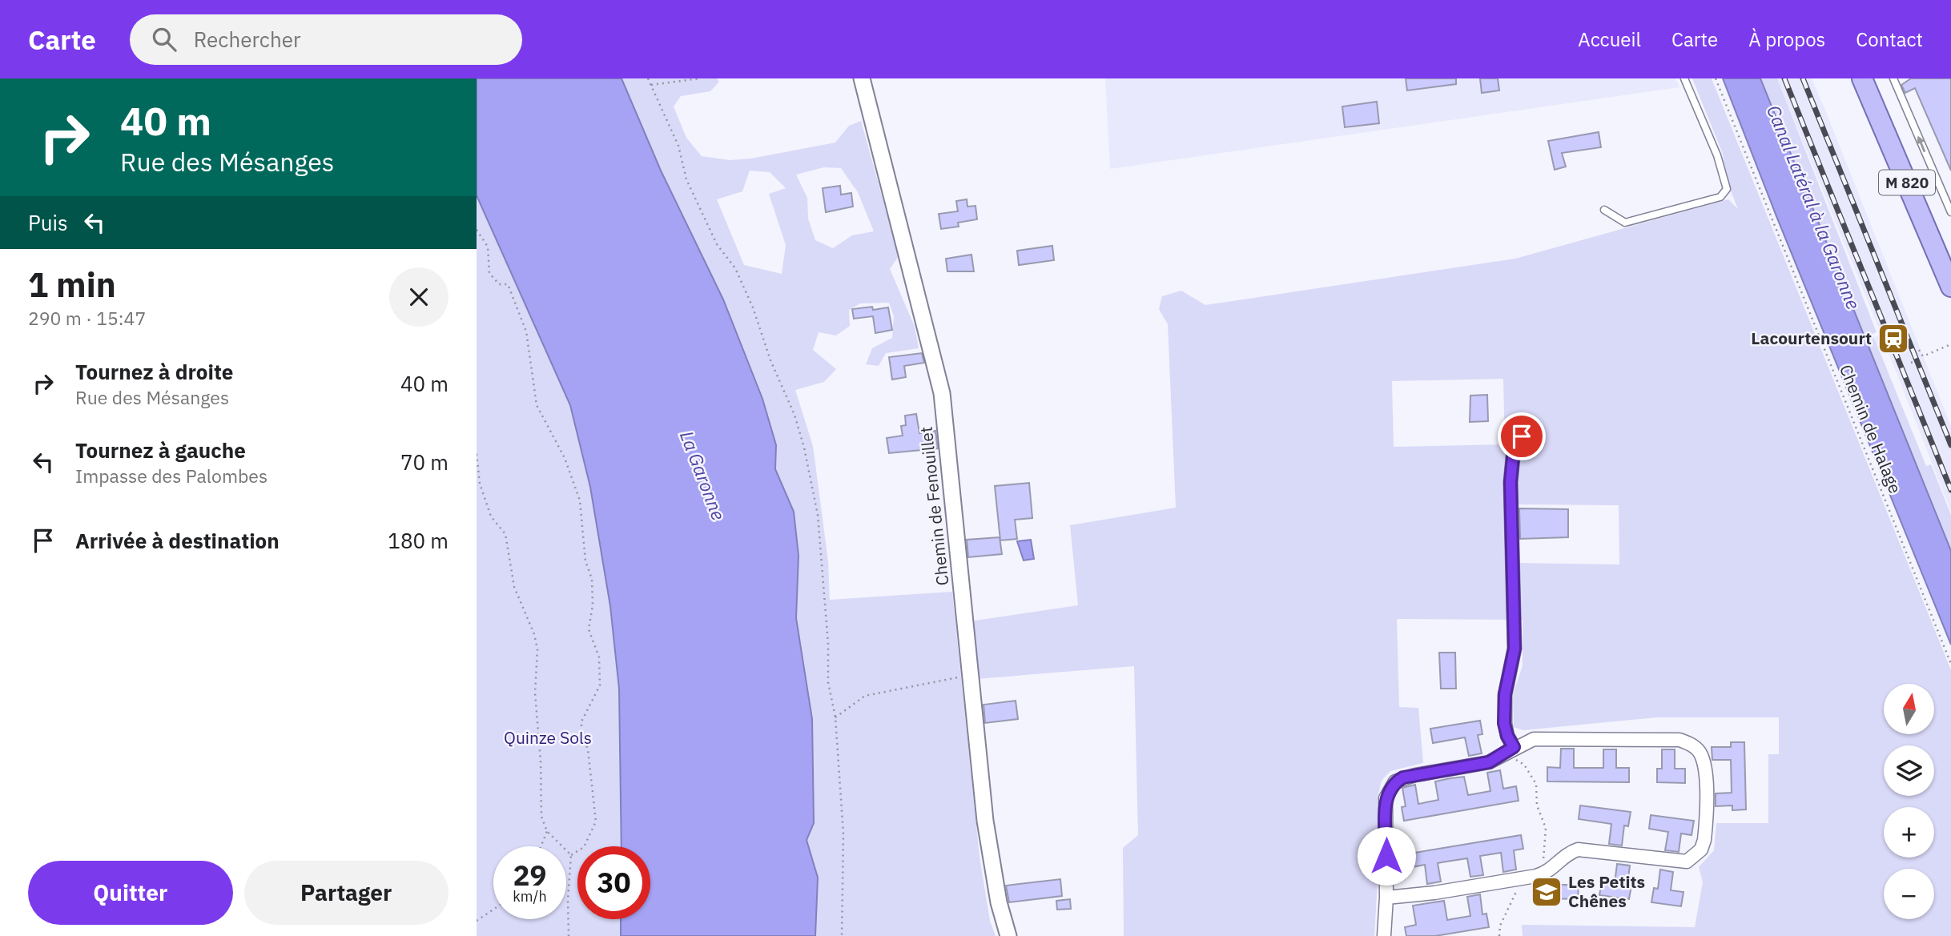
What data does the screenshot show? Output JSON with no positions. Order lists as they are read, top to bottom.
{
  "streets": {
    "main road": ["M 820"],
    "street": ["Chemin de Fenouillet"],
    "path": ["Chemin de Halage"]
  },
  "water": ["Canal Latéral à la Garonne", "La Garonne"],
  "parks": ["Quinze Sols"],
  "places": {
    "station": ["Lacourtensourt"],
    "school or university": ["Les Petits Chênes"]
  },
  "north": "top",
  "page": {
    "header": "Carte",
    "search": "Rechercher",
    "nav": [
      "Accueil",
      "Carte",
      "À propos",
      "Contact"
    ],
    "turn": ["40 m", "Rue des Mésanges"],
    "then": "Puis",
    "heading": ["1 min", "290 m · 15:47"],
    "list": [
      {
        "name": "Tournez à droite",
        "note": "Rue des Mésanges",
        "value": "40 m"
      },
      {
        "name": "Tournez à gauche",
        "note": "Impasse des Palombes",
        "value": "70 m"
      },
      {
        "name": "Arrivée à destination",
        "value": "180 m"
      }
    ],
    "map_buttons": ["+", "−"],
    "speed": "29 km/h",
    "limit": "30",
    "buttons": ["Quitter", "Partager"]
  }
}
